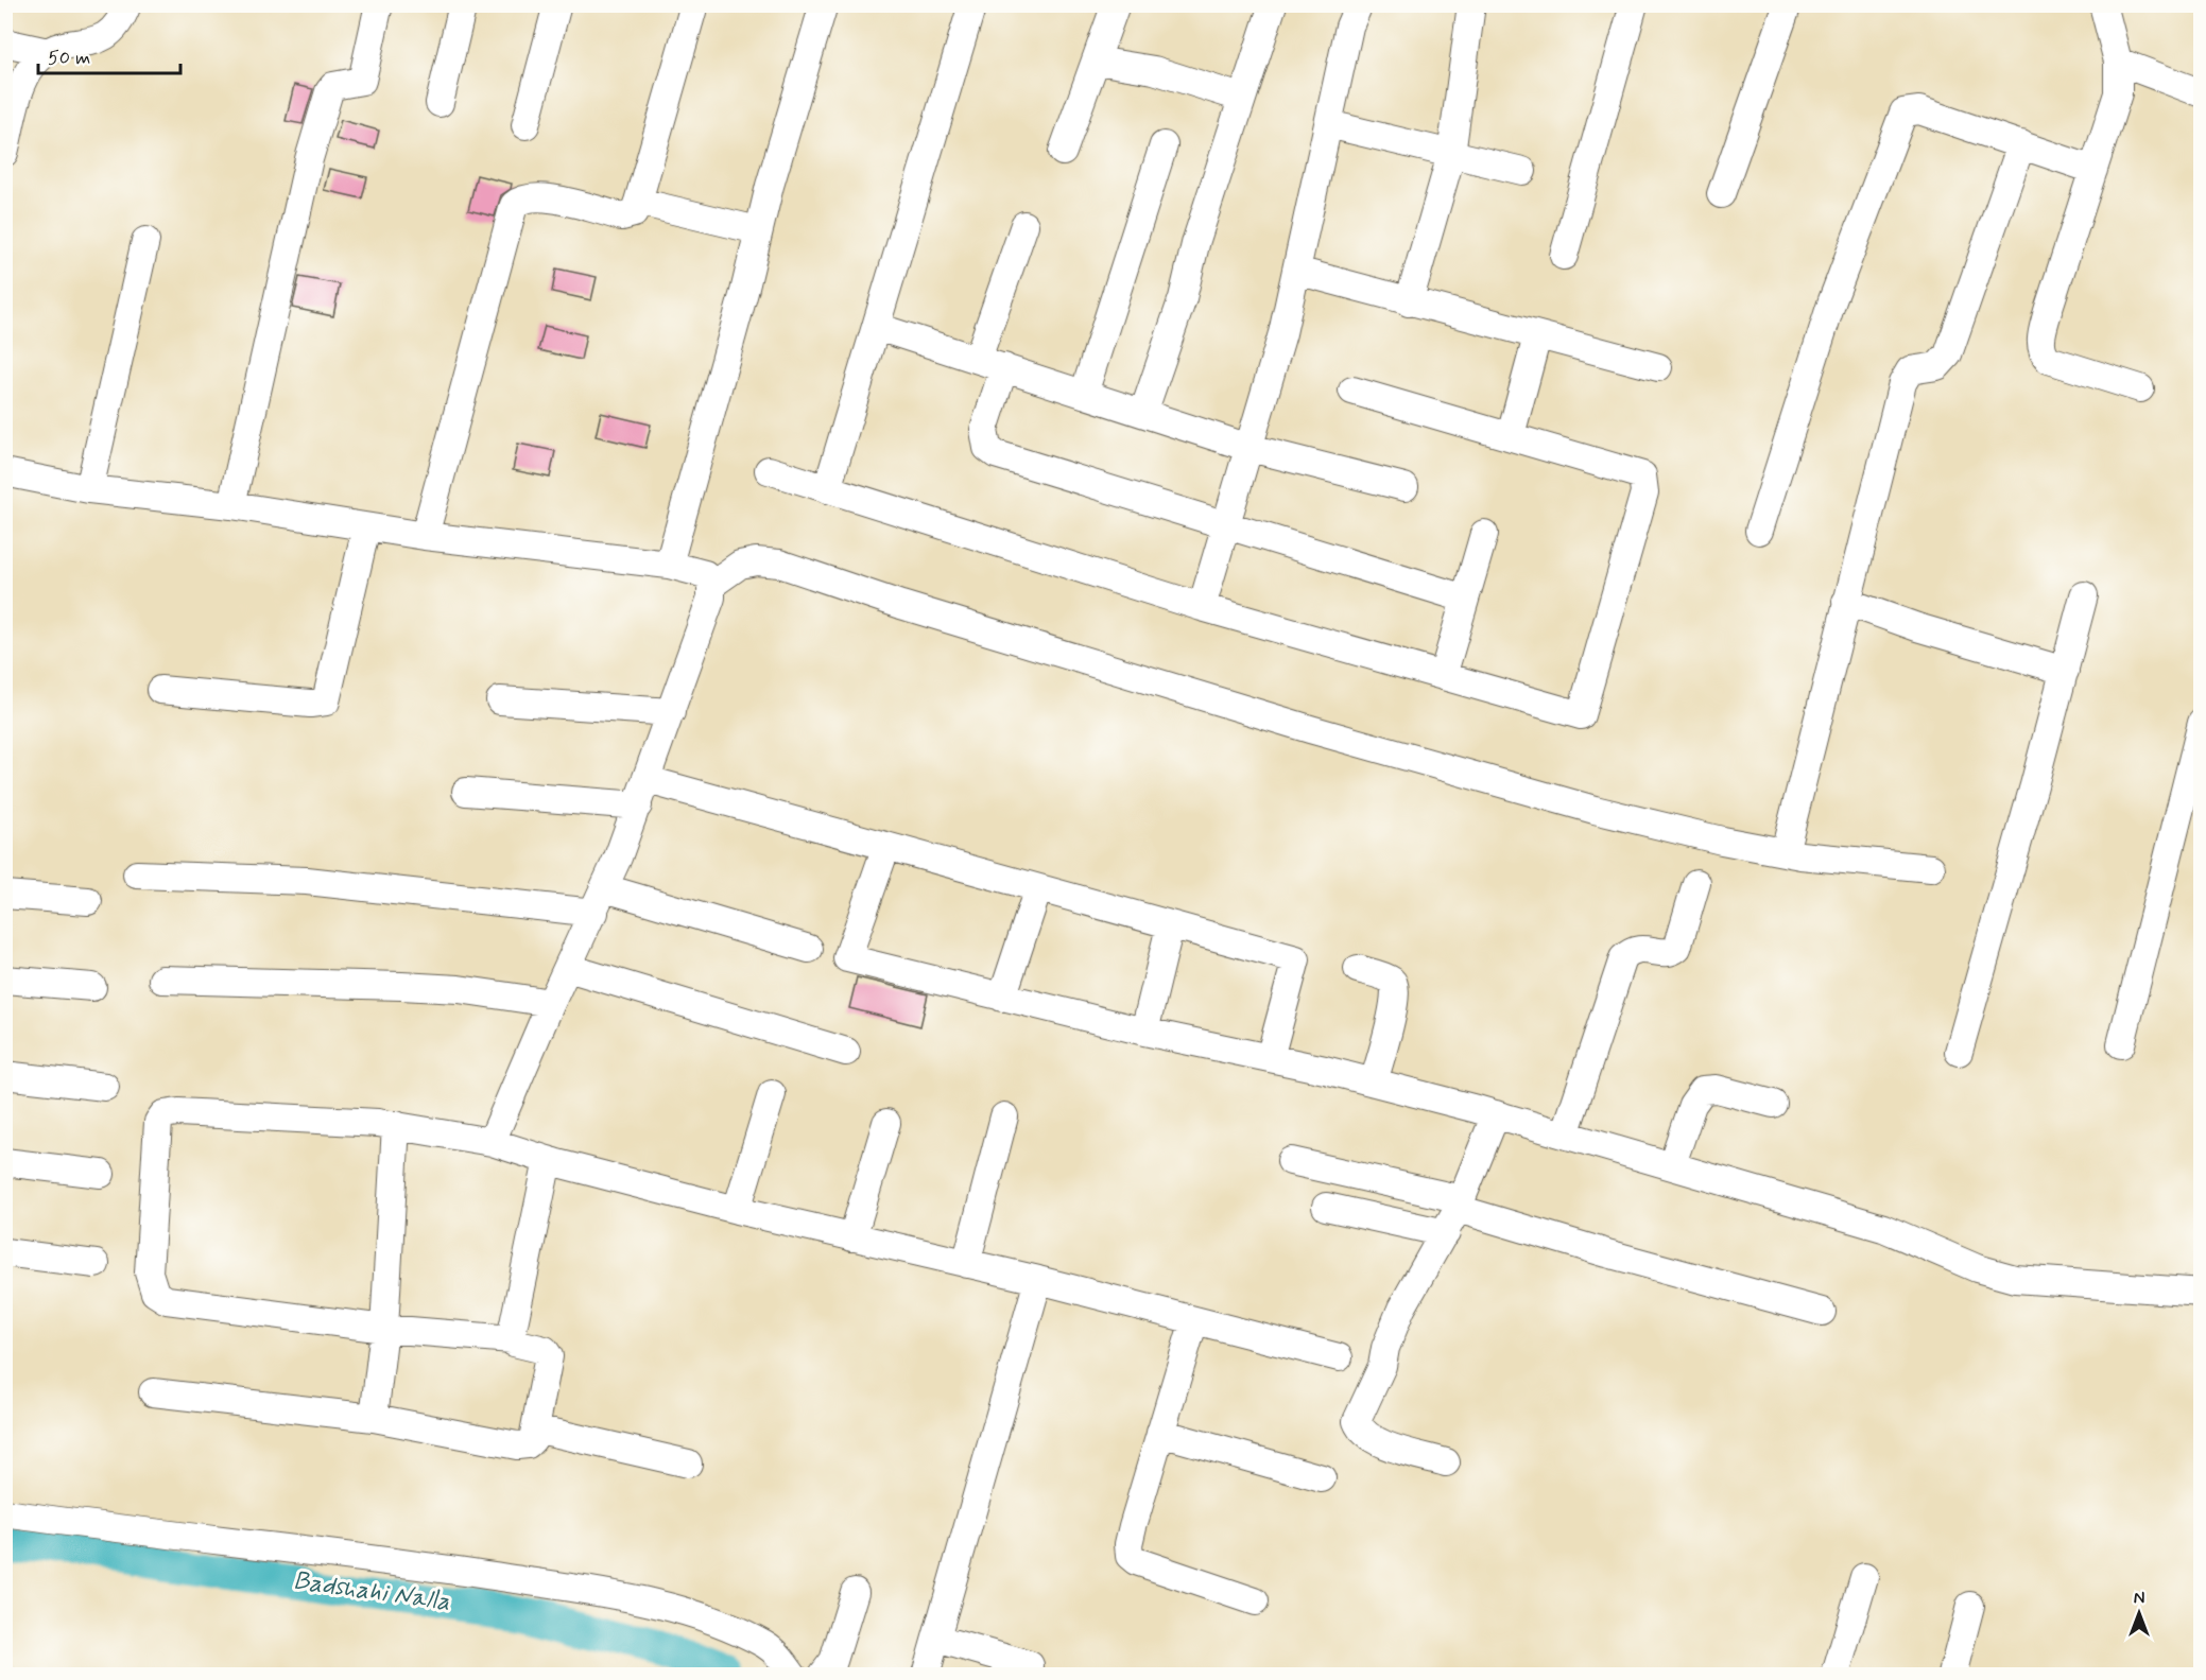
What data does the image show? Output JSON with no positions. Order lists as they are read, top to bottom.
{
  "water": ["Badshahi Nalla"],
  "scale_bar": "50 m",
  "north": "top"
}
